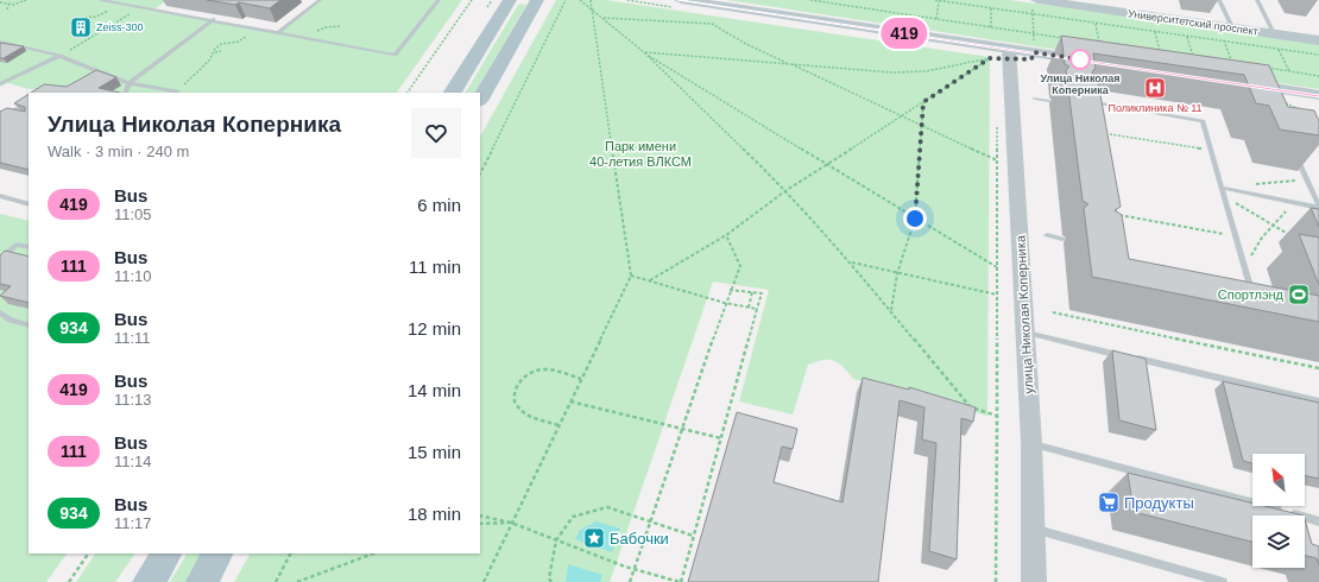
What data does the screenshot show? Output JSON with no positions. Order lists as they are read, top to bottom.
{
  "streets": {
    "main road": ["Университетский проспект"],
    "street": ["улица Николая Коперника"]
  },
  "parks": ["Парк имени 40-летия ВЛКСМ"],
  "places": {
    "building": ["Zeiss-300"],
    "other": ["Улица Николая Коперника"],
    "hospital": ["Поликлиника № 11"],
    "sports": ["Спортлэнд"],
    "supermarket": ["Продукты"],
    "place": ["Бабочки"]
  },
  "lines": ["bus line 419"],
  "north": "top left",
  "page": {
    "on_map": "419",
    "heading": ["Улица Николая Коперника", "Walk · 3 min · 240 m"],
    "list": [
      {
        "mark": "419",
        "name": "Bus",
        "note": "11:05",
        "value": "6 min"
      },
      {
        "mark": "111",
        "name": "Bus",
        "note": "11:10",
        "value": "11 min"
      },
      {
        "mark": "934",
        "name": "Bus",
        "note": "11:11",
        "value": "12 min"
      },
      {
        "mark": "419",
        "name": "Bus",
        "note": "11:13",
        "value": "14 min"
      },
      {
        "mark": "111",
        "name": "Bus",
        "note": "11:14",
        "value": "15 min"
      },
      {
        "mark": "934",
        "name": "Bus",
        "note": "11:17",
        "value": "18 min"
      }
    ]
  }
}
